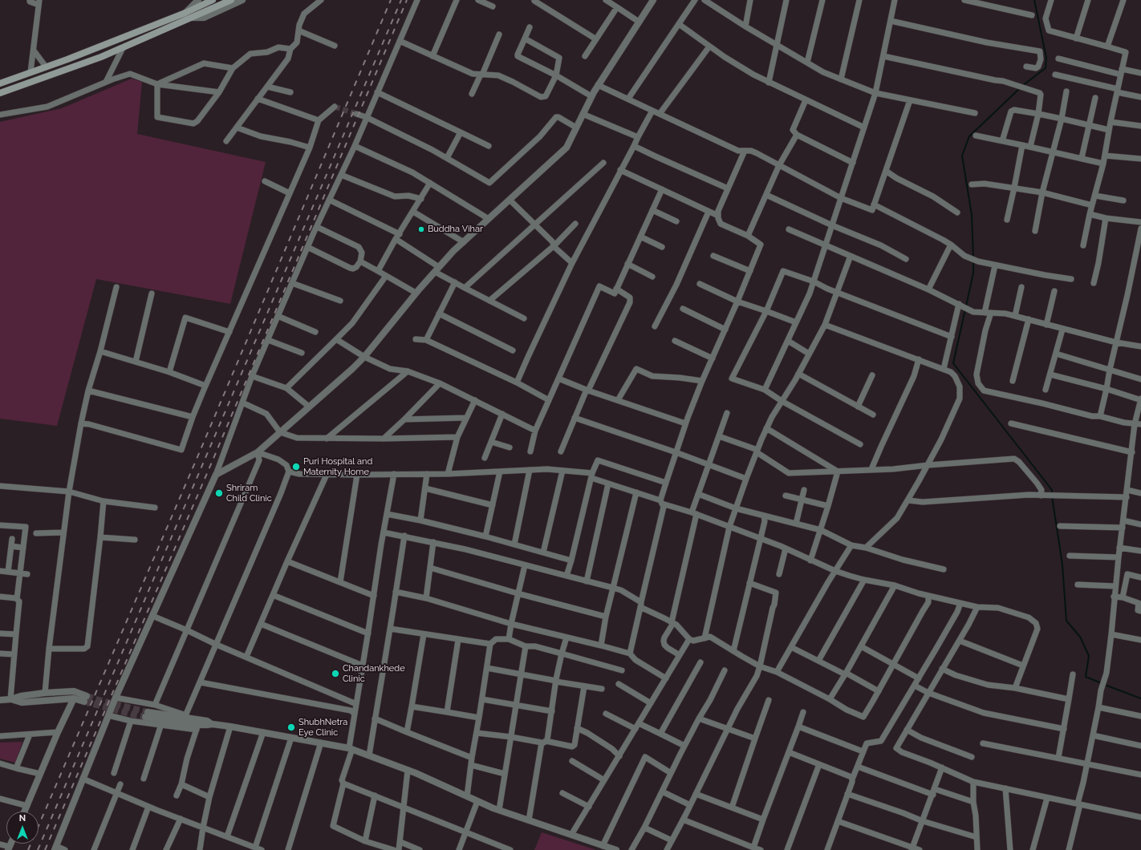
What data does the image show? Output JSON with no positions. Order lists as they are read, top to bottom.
{
  "places": [
    "Buddha Vihar",
    "Puri Hospital and Maternity Home",
    "Shriram Child Clinic",
    "Chandankhede Clinic",
    "ShubhNetra Eye Clinic"
  ],
  "north": "top"
}
